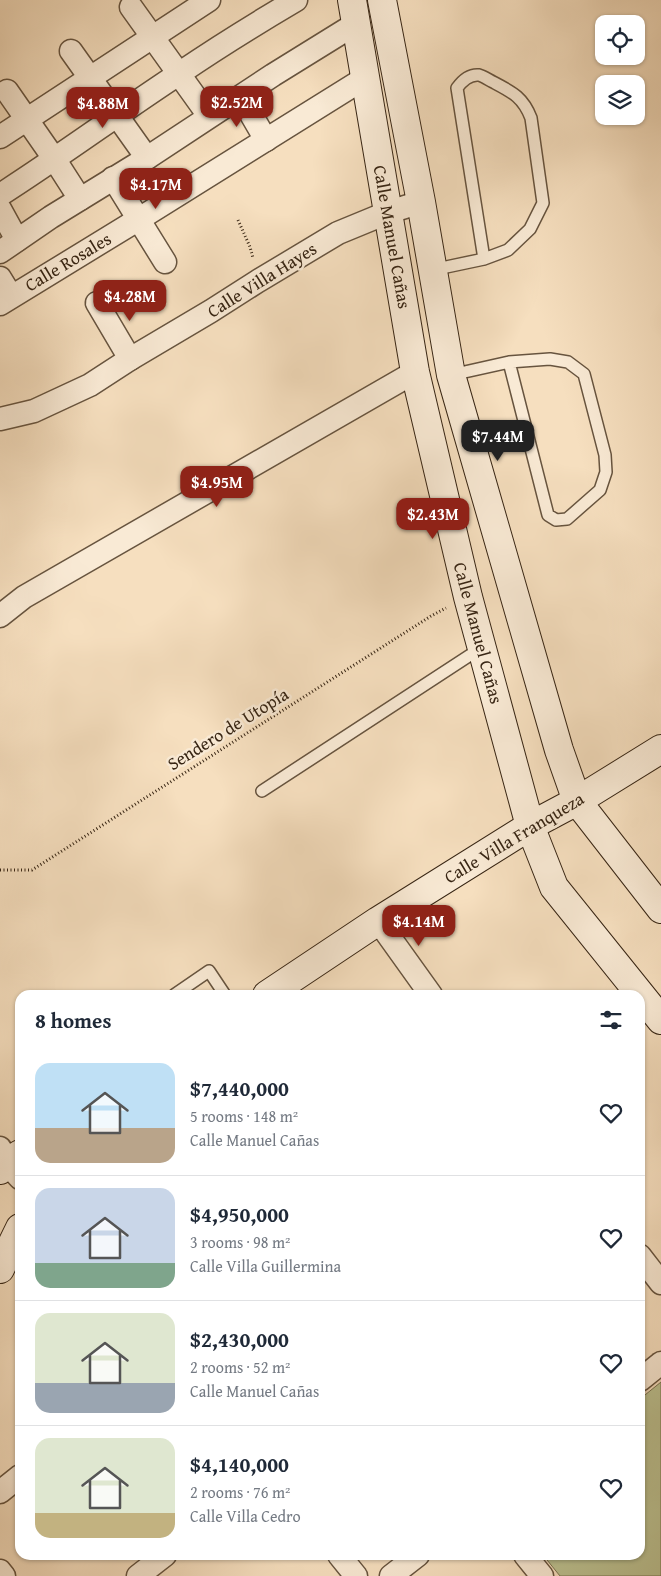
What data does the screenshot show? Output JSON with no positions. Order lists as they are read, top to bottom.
{
  "streets": {
    "street": [
      "Calle Manuel Cañas",
      "Calle Rosales",
      "Calle Villa Hayes",
      "Calle Villa Franqueza"
    ],
    "path": ["Sendero de Utopía"]
  },
  "crossings": [
    ["Calle Manuel Cañas", "Calle Rosales"],
    ["Calle Manuel Cañas", "Calle Villa Hayes"],
    ["Calle Manuel Cañas", "Sendero de Utopía"],
    ["Calle Manuel Cañas", "Calle Villa Franqueza"]
  ],
  "page": {
    "price": [
      "$2.52M",
      "$4.88M",
      "$4.17M",
      "$4.28M",
      "$7.44M",
      "$4.95M",
      "$2.43M",
      "$4.14M"
    ],
    "heading": "8 homes",
    "list": [
      {
        "name": "$7,440,000",
        "note": "5 rooms · 148 m² · Calle Manuel Cañas"
      },
      {
        "name": "$4,950,000",
        "note": "3 rooms · 98 m² · Calle Villa Guillermina"
      },
      {
        "name": "$2,430,000",
        "note": "2 rooms · 52 m² · Calle Manuel Cañas"
      },
      {
        "name": "$4,140,000",
        "note": "2 rooms · 76 m² · Calle Villa Cedro"
      }
    ]
  }
}
